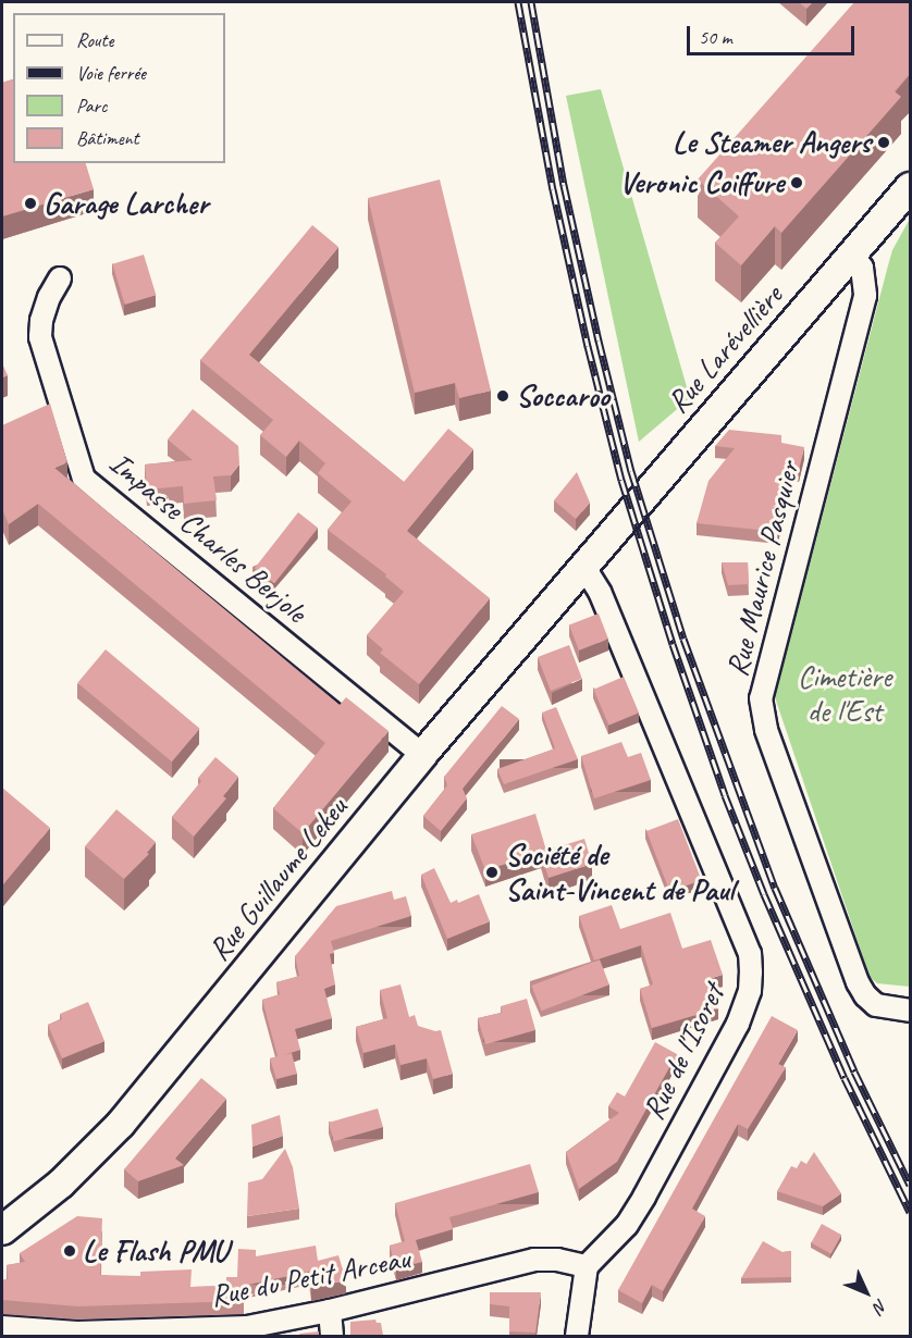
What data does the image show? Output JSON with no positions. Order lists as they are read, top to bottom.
{
  "streets": {
    "street": [
      "Rue Larévellière",
      "Impasse Charles Berjole",
      "Rue Maurice Pasquier",
      "Rue Guillaume Lekeu",
      "Rue de l'Isoret",
      "Rue du Petit Arceau"
    ]
  },
  "crossings": [
    ["Rue Larévellière", "Rue Maurice Pasquier"],
    ["Rue Larévellière", "Rue Guillaume Lekeu"],
    ["Rue Larévellière", "Rue de l'Isoret"],
    ["Impasse Charles Berjole", "Rue Guillaume Lekeu"],
    ["Rue Guillaume Lekeu", "Rue de l'Isoret"],
    ["Rue de l'Isoret", "Rue du Petit Arceau"]
  ],
  "parks": ["Cimetière de l'Est"],
  "places": [
    "Le Steamer Angers",
    "Veronic Coiffure",
    "Garage Larcher",
    "Soccaroo",
    "Société de Saint-Vincent de Paul",
    "Le Flash PMU"
  ],
  "legend": [
    "Route",
    "Voie ferrée",
    "Parc",
    "Bâtiment"
  ],
  "scale_bar": "50 m",
  "north": "bottom right"
}
